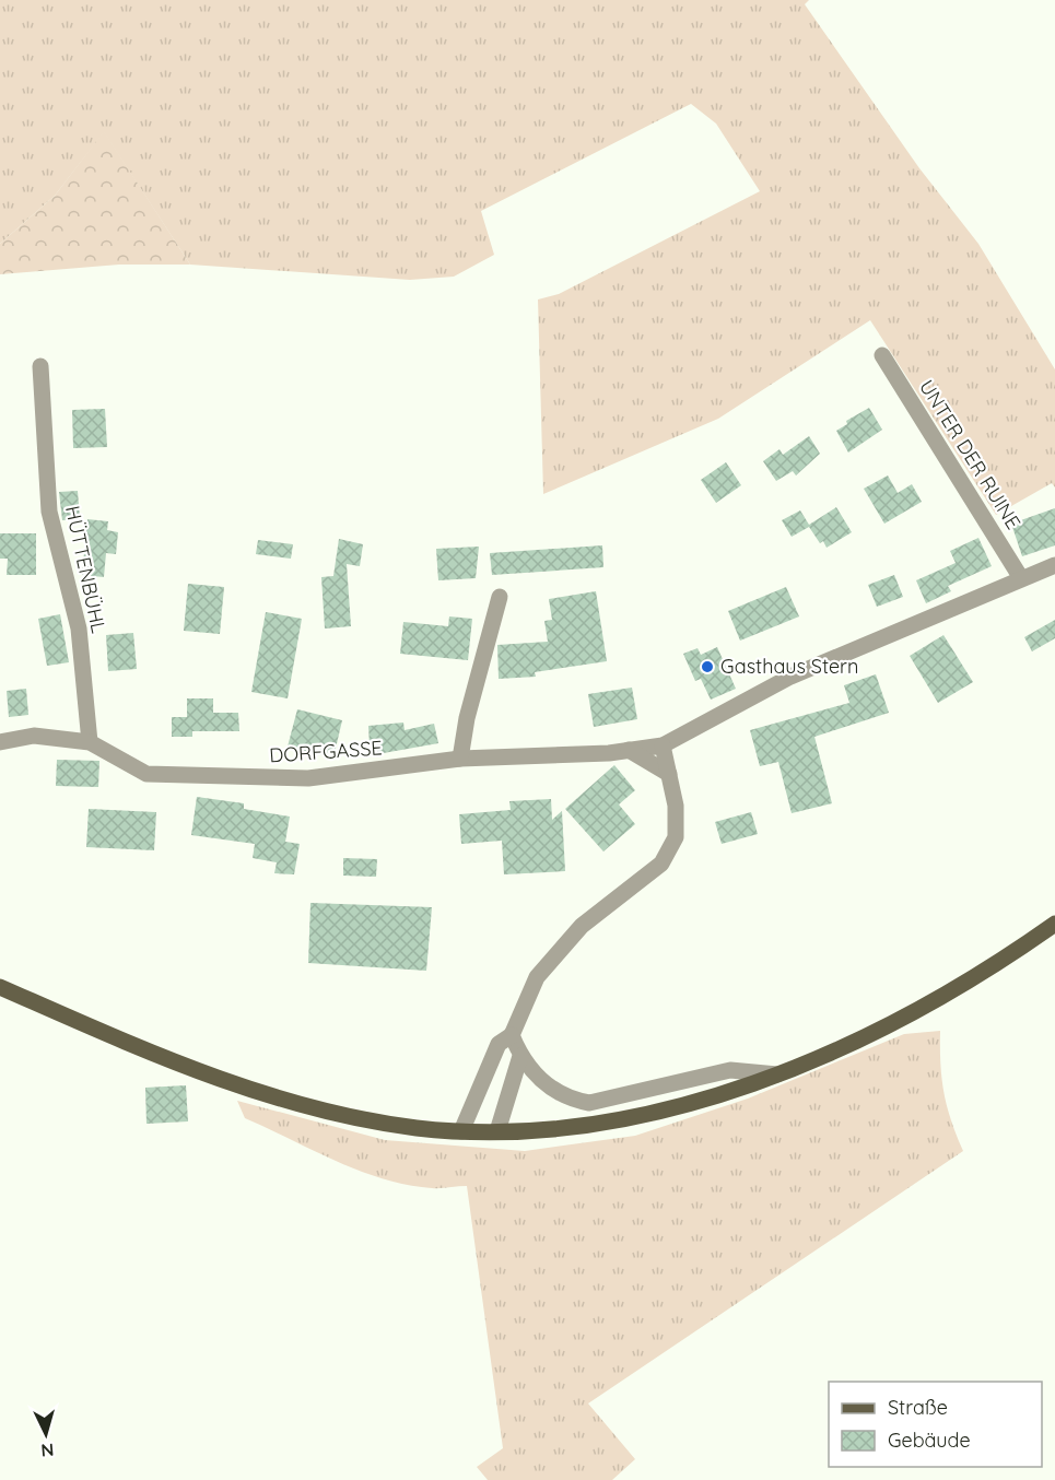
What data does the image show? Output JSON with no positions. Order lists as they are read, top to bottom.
{
  "streets": {
    "street": ["UNTER DER RUINE", "HÜTTENBÜHL", "DORFGASSE"]
  },
  "crossings": [
    ["HÜTTENBÜHL", "DORFGASSE"]
  ],
  "places": ["Gasthaus Stern"],
  "legend": ["Straße", "Gebäude"],
  "north": "bottom"
}
